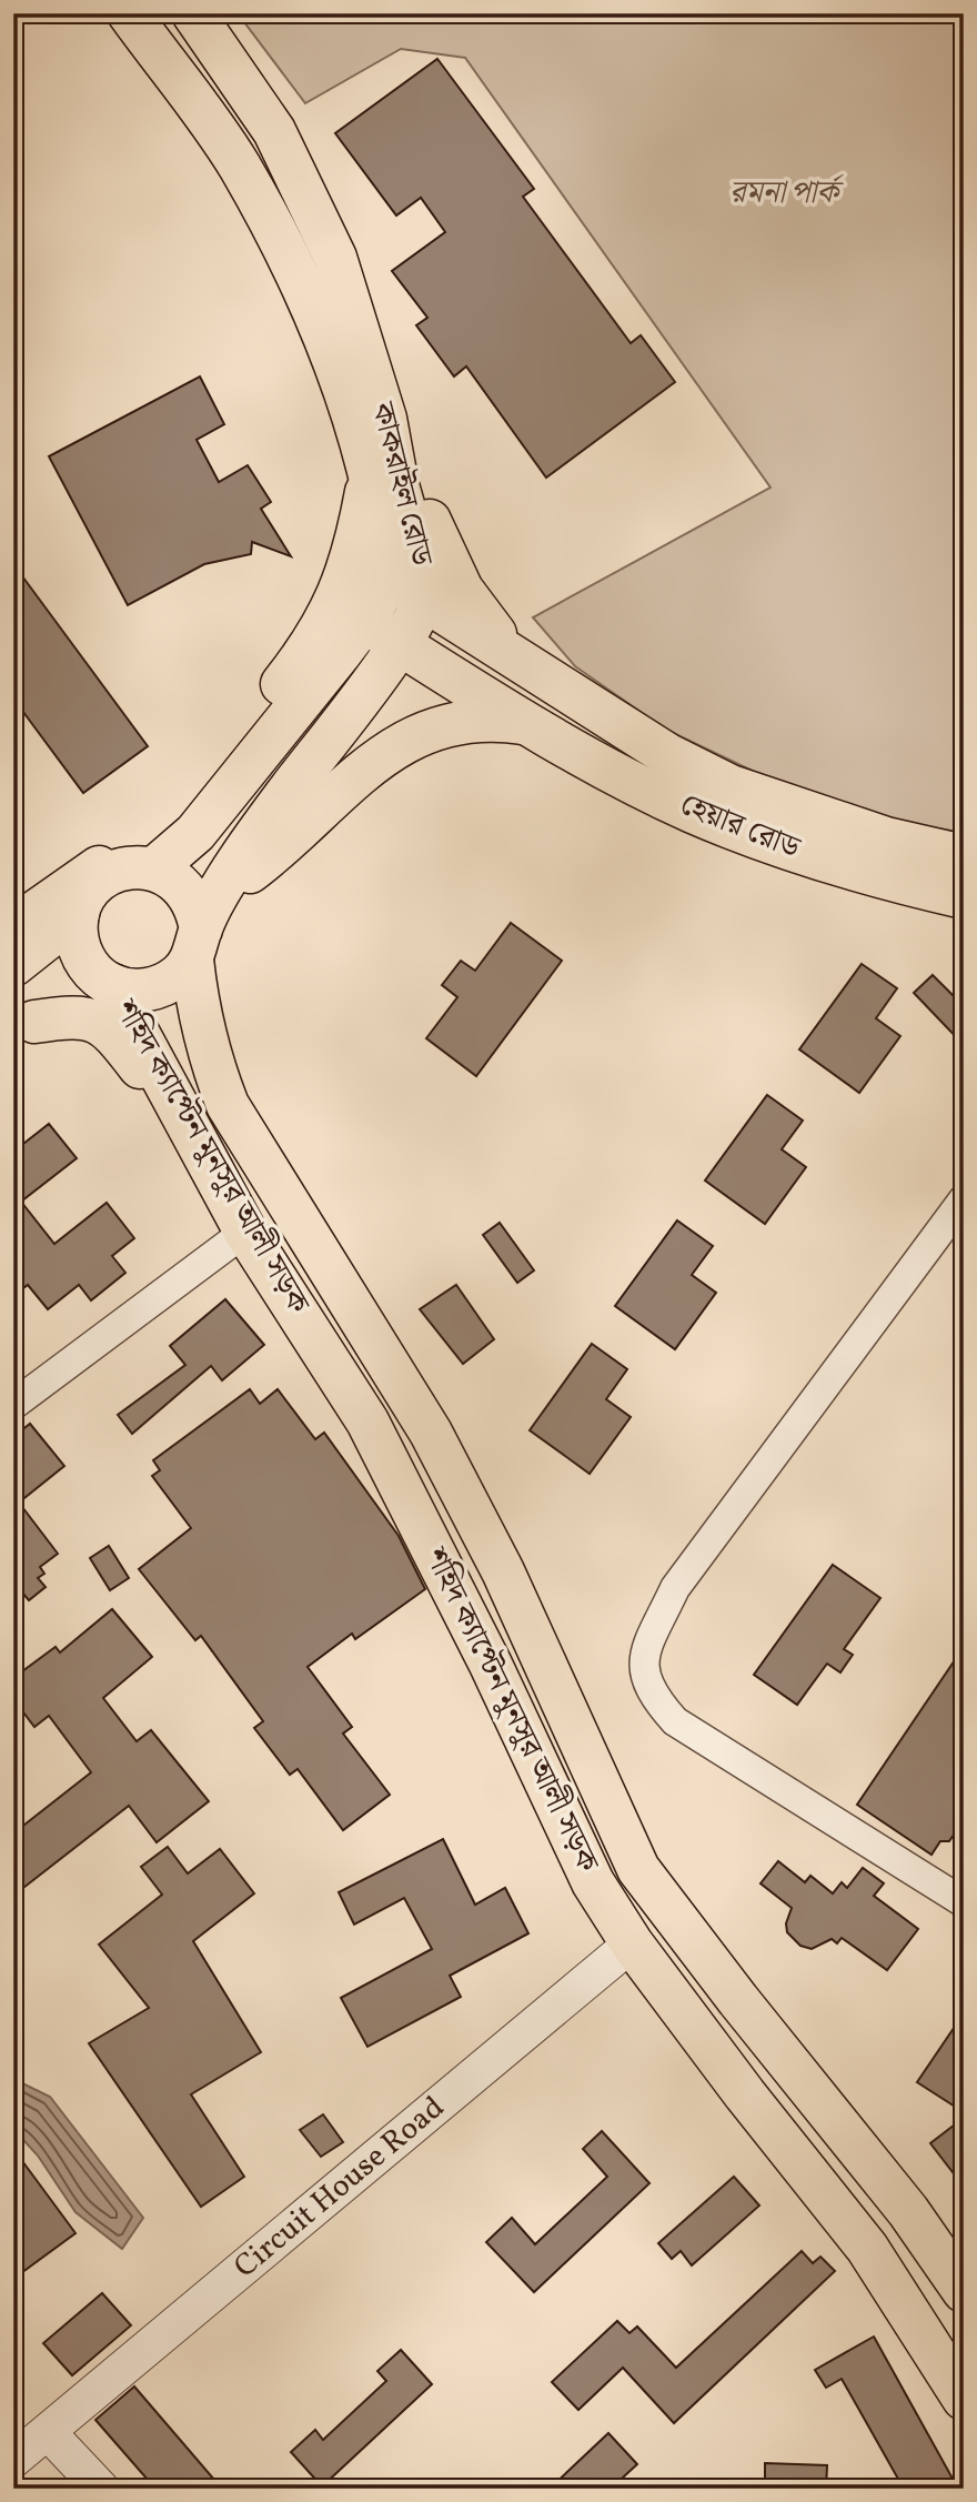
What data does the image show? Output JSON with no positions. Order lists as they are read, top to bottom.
{
  "streets": {
    "main road": ["কাকরাইল রোড", "হেয়ার রোড", "শহিদ ক্যাপ্টেন মুনসুর আলী সড়ক"],
    "street": ["Circuit House Road"]
  },
  "crossings": [
    ["কাকরাইল রোড", "হেয়ার রোড"],
    ["কাকরাইল রোড", "শহিদ ক্যাপ্টেন মুনসুর আলী সড়ক"],
    ["শহিদ ক্যাপ্টেন মুনসুর আলী সড়ক", "Circuit House Road"]
  ],
  "parks": ["রমনা পার্ক"]
}
